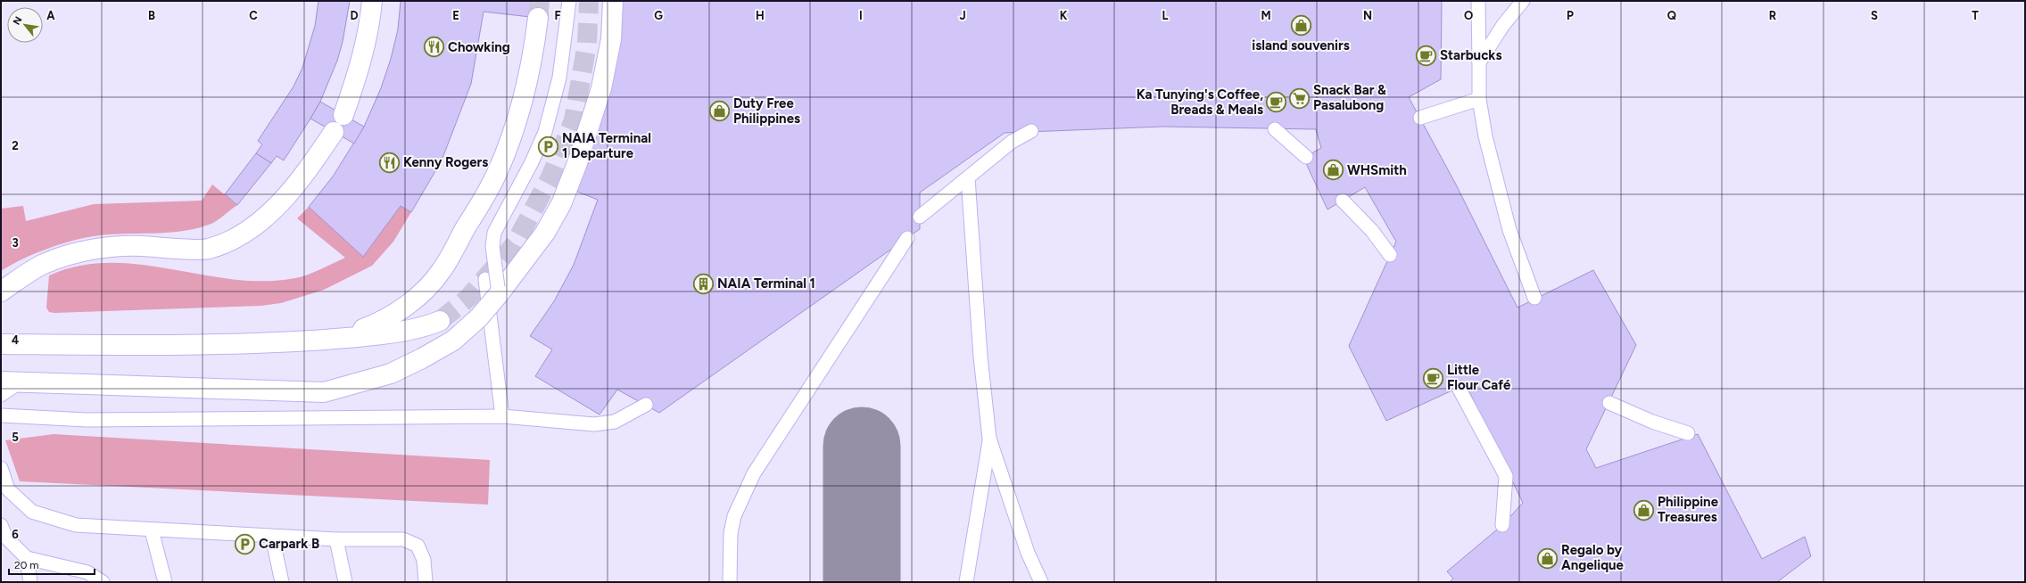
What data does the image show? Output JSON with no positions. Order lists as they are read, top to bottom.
{
  "places": {
    "shop": [
      "island souvenirs",
      "Duty Free Philippines",
      "WHSmith",
      "Philippine Treasures",
      "Regalo by Angelique"
    ],
    "restaurant": ["Chowking", "Kenny Rogers"],
    "cafe": ["Starbucks", "Ka Tunying's Coffee, Breads & Meals", "Little Flour Café"],
    "supermarket": ["Snack Bar & Pasalubong"],
    "parking": ["NAIA Terminal 1 Departure", "Carpark B"],
    "building": ["NAIA Terminal 1"]
  },
  "scale_bar": "20 m",
  "north": "top left",
  "grid": {
    "columns": [
      "A",
      "B",
      "C",
      "D",
      "E",
      "F",
      "G",
      "H",
      "I",
      "J",
      "K",
      "L",
      "M",
      "N",
      "O",
      "P",
      "Q",
      "R",
      "S",
      "T"
    ],
    "rows": [
      "2",
      "3",
      "4",
      "5",
      "6"
    ]
  }
}
